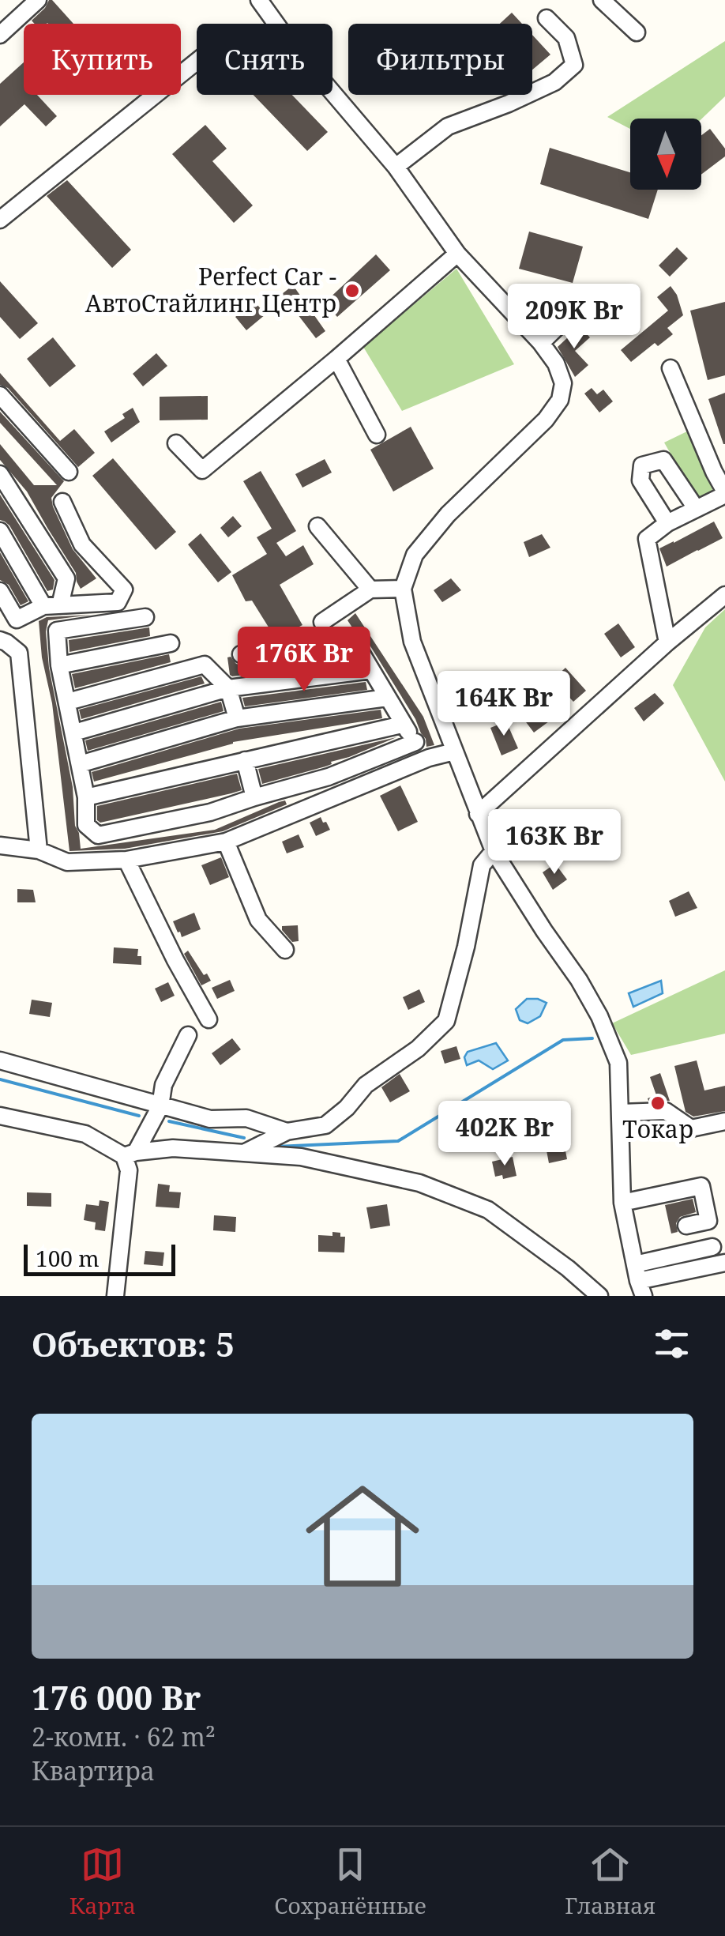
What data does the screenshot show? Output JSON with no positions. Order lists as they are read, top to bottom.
{
  "places": ["Perfect Car - АвтоСтайлинг Центр", "Токар"],
  "scale_bar": "100 m",
  "north": "bottom",
  "page": {
    "chip": ["Купить", "Снять", "Фильтры"],
    "price": [
      "209K Br",
      "176K Br",
      "164K Br",
      "163K Br",
      "402K Br"
    ],
    "scale": "100 m",
    "heading": "Объектов: 5",
    "list": [
      {
        "name": "176 000 Br",
        "note": "2-комн. · 62 m² · Квартира"
      }
    ],
    "tabs": ["Карта", "Сохранённые", "Главная"]
  }
}
